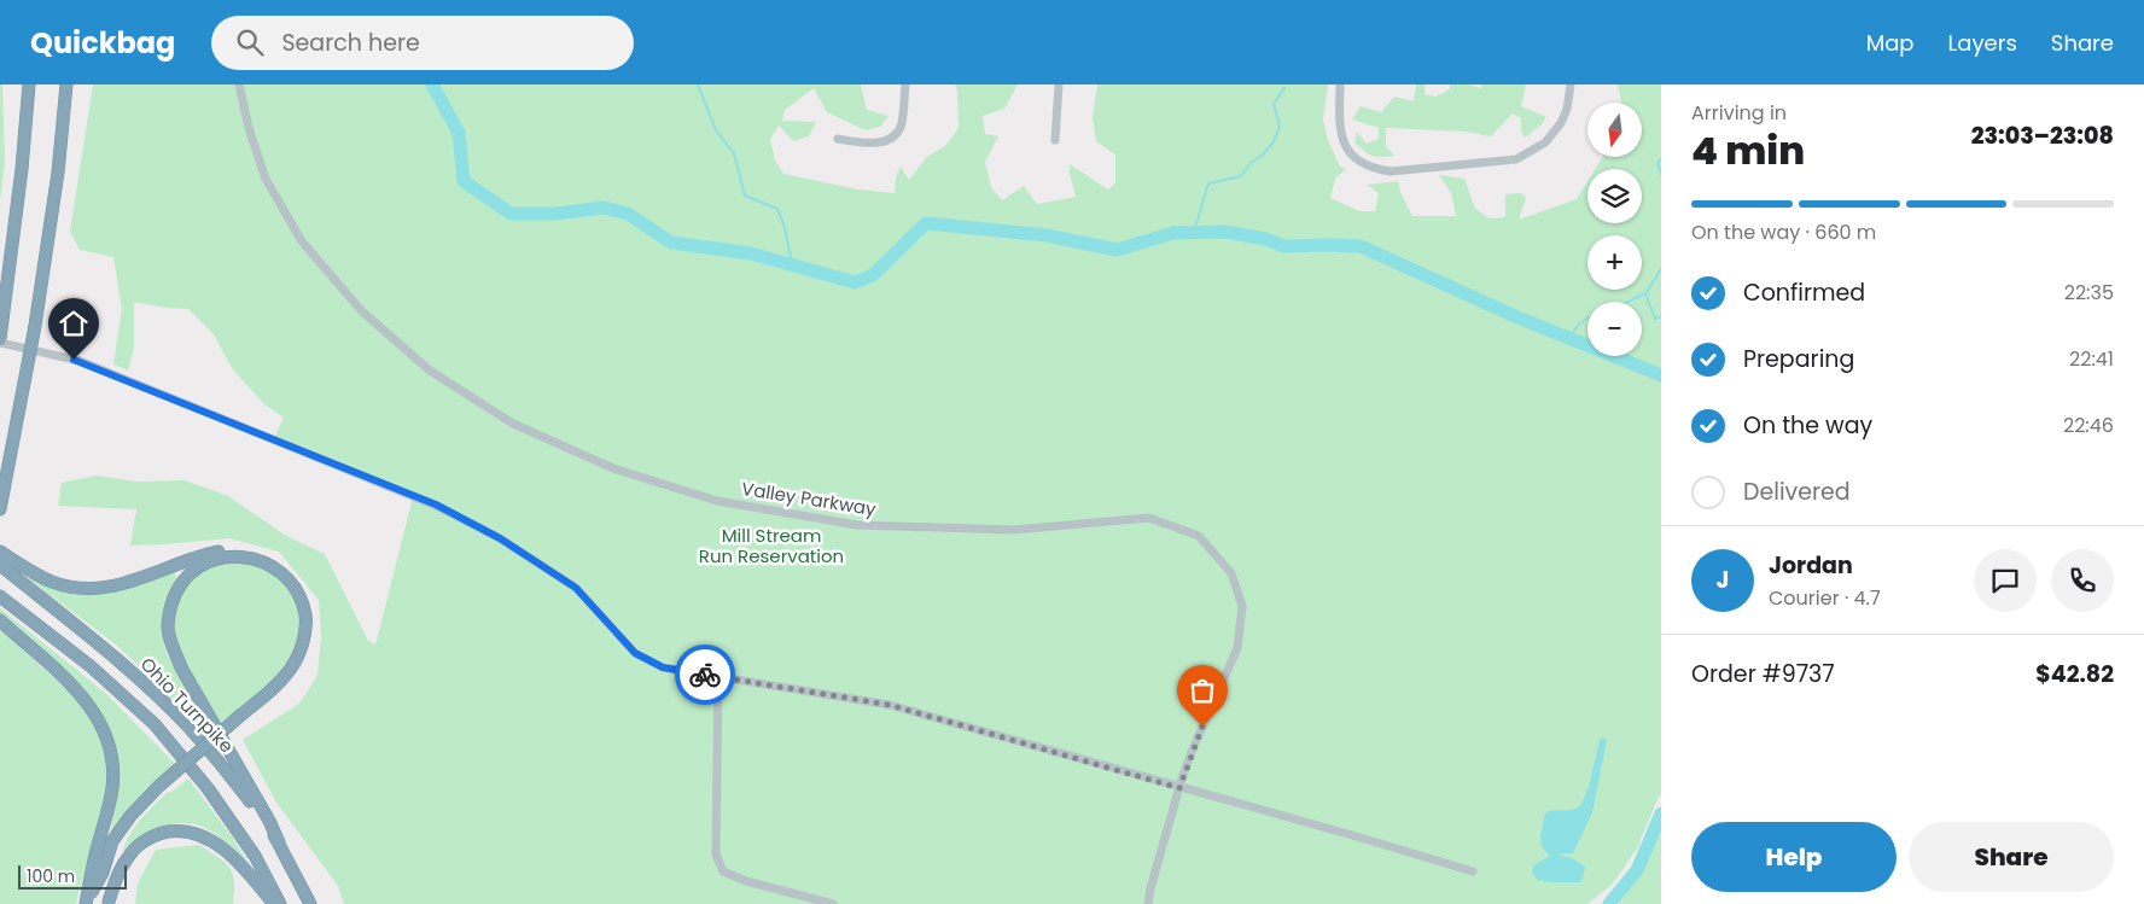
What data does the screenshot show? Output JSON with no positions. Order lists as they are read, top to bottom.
{
  "streets": {
    "highway": ["Ohio Turnpike"],
    "street": ["Valley Parkway"]
  },
  "parks": ["Mill Stream Run Reservation"],
  "scale_bar": "100 m",
  "north": "bottom",
  "page": {
    "header": "Quickbag",
    "search": "Search here",
    "nav": ["Map", "Layers", "Share"],
    "heading": ["4 min", "Arriving in", "23:03–23:08"],
    "panel": [
      "Jordan",
      "Courier · 4.7",
      "Order #9737",
      "$42.82"
    ],
    "map_buttons": ["+", "−"],
    "bar": "On the way · 660 m",
    "list": [
      ["Confirmed", "22:35"],
      ["Preparing", "22:41"],
      ["On the way", "22:46"],
      "Delivered"
    ],
    "round": "J",
    "buttons": ["Help", "Share"],
    "scale": "100 m"
  }
}
